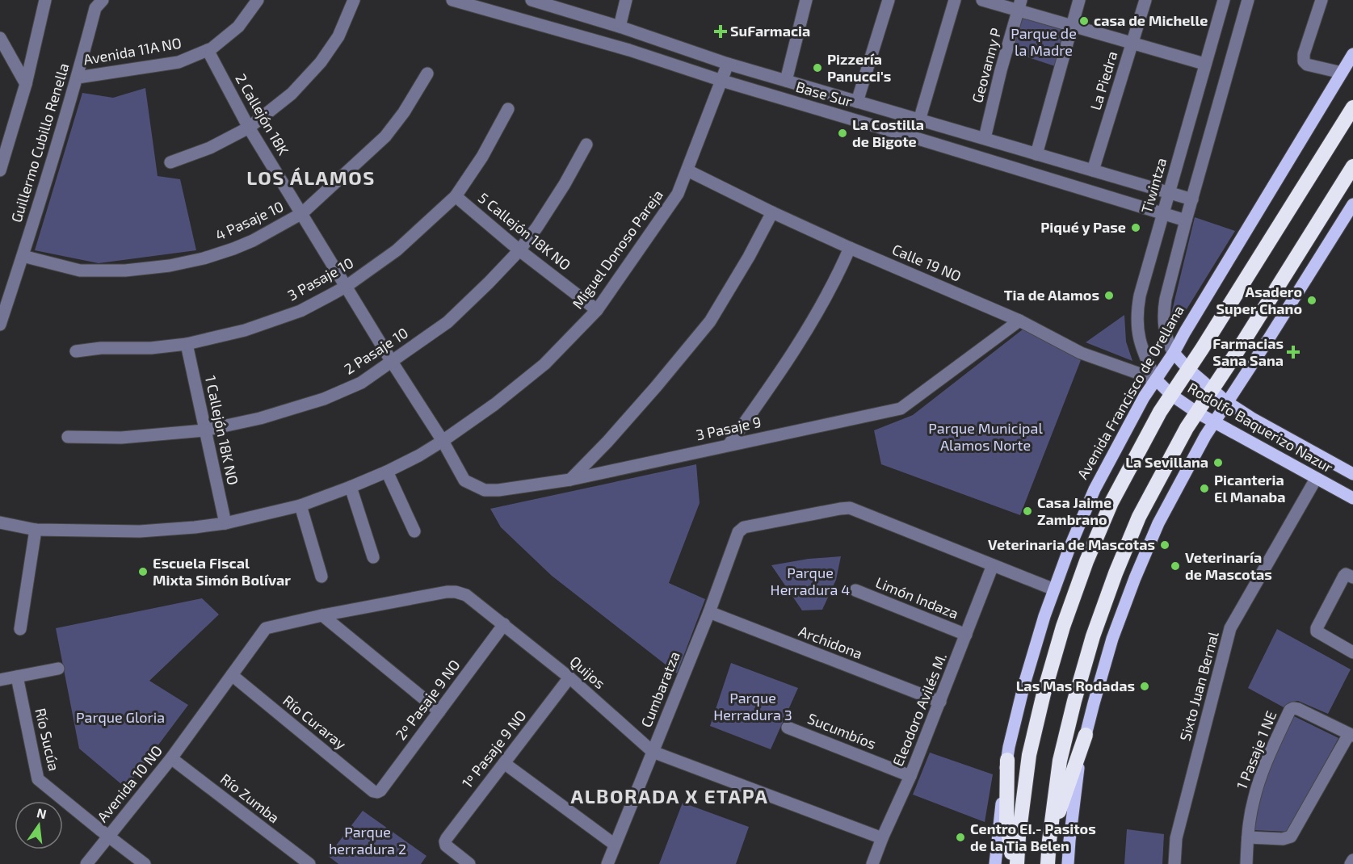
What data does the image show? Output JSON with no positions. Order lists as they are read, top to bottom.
{
  "streets": {
    "main road": ["Avenida Francisco de Orellana", "Rodolfo Baquerizo Nazur"],
    "street": [
      "Avenida 11A NO",
      "Geovanny P",
      "La Piedra",
      "Base Sur",
      "2 Callejón 18K",
      "Guillermo Cubillo Renella",
      "Tiwintza",
      "4 Pasaje 10",
      "5 Callejón 18K NO",
      "Miguel Donoso Pareja",
      "Calle 19 NO",
      "3 Pasaje 10",
      "2 Pasaje 10",
      "3 Pasaje 9",
      "1 Callejón 18K NO",
      "Limón Indaza",
      "Archidona",
      "Quijos",
      "Sixto Juan Bernal",
      "Cumbaratza",
      "2º Pasaje 9 NO",
      "Eleodoro Avilés M.",
      "Río Curaray",
      "Sucumbíos",
      "Río Sucúa",
      "1º Pasaje 9 NO",
      "1 Pasaje 1 NE",
      "Avenida 10 NO",
      "Río Zumba"
    ]
  },
  "crossings": [
    ["Avenida 11A NO", "2 Callejón 18K"],
    ["Avenida 11A NO", "Guillermo Cubillo Renella"],
    ["Geovanny P", "Base Sur"],
    ["La Piedra", "Base Sur"],
    ["Base Sur", "Tiwintza"],
    ["Base Sur", "Miguel Donoso Pareja"],
    ["2 Callejón 18K", "4 Pasaje 10"],
    ["2 Callejón 18K", "Miguel Donoso Pareja"],
    ["2 Callejón 18K", "3 Pasaje 10"],
    ["2 Callejón 18K", "2 Pasaje 10"],
    ["2 Callejón 18K", "3 Pasaje 9"],
    ["Guillermo Cubillo Renella", "4 Pasaje 10"],
    ["Tiwintza", "Calle 19 NO"],
    ["Tiwintza", "Avenida Francisco de Orellana"],
    ["Tiwintza", "Rodolfo Baquerizo Nazur"],
    ["5 Callejón 18K NO", "Miguel Donoso Pareja"],
    ["5 Callejón 18K NO", "3 Pasaje 10"],
    ["5 Callejón 18K NO", "2 Pasaje 10"],
    ["Miguel Donoso Pareja", "Calle 19 NO"],
    ["Miguel Donoso Pareja", "3 Pasaje 9"],
    ["Miguel Donoso Pareja", "1 Callejón 18K NO"],
    ["Calle 19 NO", "Avenida Francisco de Orellana"],
    ["Calle 19 NO", "Rodolfo Baquerizo Nazur"],
    ["Calle 19 NO", "3 Pasaje 9"],
    ["3 Pasaje 10", "1 Callejón 18K NO"],
    ["2 Pasaje 10", "1 Callejón 18K NO"],
    ["Avenida Francisco de Orellana", "Rodolfo Baquerizo Nazur"],
    ["Rodolfo Baquerizo Nazur", "Sixto Juan Bernal"],
    ["Limón Indaza", "Eleodoro Avilés M."],
    ["Archidona", "Cumbaratza"],
    ["Archidona", "Eleodoro Avilés M."],
    ["Quijos", "Cumbaratza"],
    ["Quijos", "2º Pasaje 9 NO"],
    ["Quijos", "Eleodoro Avilés M."],
    ["Quijos", "1º Pasaje 9 NO"],
    ["Quijos", "Avenida 10 NO"],
    ["Cumbaratza", "Eleodoro Avilés M."],
    ["2º Pasaje 9 NO", "Río Curaray"],
    ["Eleodoro Avilés M.", "Sucumbíos"],
    ["Río Curaray", "Avenida 10 NO"],
    ["Río Sucúa", "Avenida 10 NO"],
    ["Avenida 10 NO", "Río Zumba"]
  ],
  "districts": ["LOS ÁLAMOS", "ALBORADA X ETAPA"],
  "parks": [
    "Parque de la Madre",
    "Parque Municipal Alamos Norte",
    "Parque Herradura 4",
    "Parque Herradura 3",
    "Parque Gloria",
    "Parque herradura 2"
  ],
  "places": {
    "other": [
      "casa de Michelle",
      "Pizzería Panucci's",
      "La Costilla de Bigote",
      "Piqué y Pase",
      "Tia de Alamos",
      "Asadero Super Chano",
      "La Sevillana",
      "Picanteria El Manaba",
      "Casa Jaime Zambrano",
      "Veterinaria de Mascotas",
      "Veterinaría de Mascotas",
      "Escuela Fiscal Mixta Simón Bolívar",
      "Las Mas Rodadas",
      "Centro EI.- Pasitos de la Tia Belen"
    ],
    "health": ["SuFarmacia", "Farmacias Sana Sana"]
  },
  "north": "top"
}
